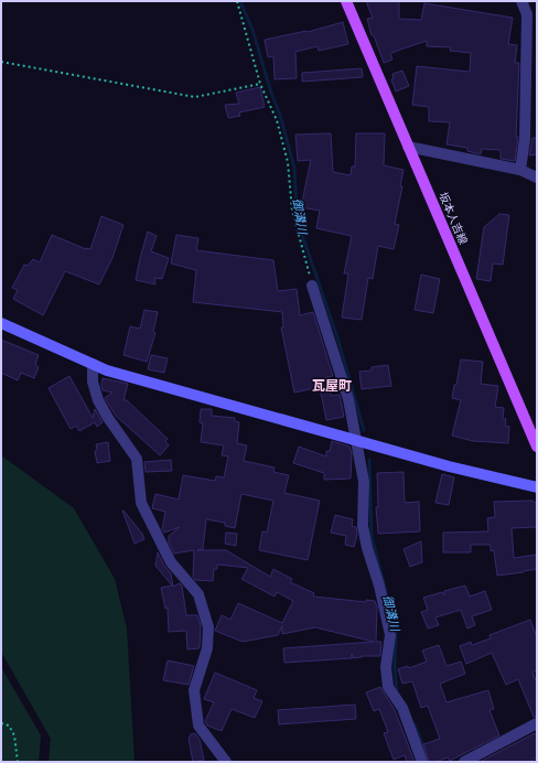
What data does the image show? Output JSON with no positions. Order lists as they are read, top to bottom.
{
  "streets": {
    "main road": ["坂本人吉線"]
  },
  "districts": ["瓦屋町"],
  "water": ["御溝川"]
}
